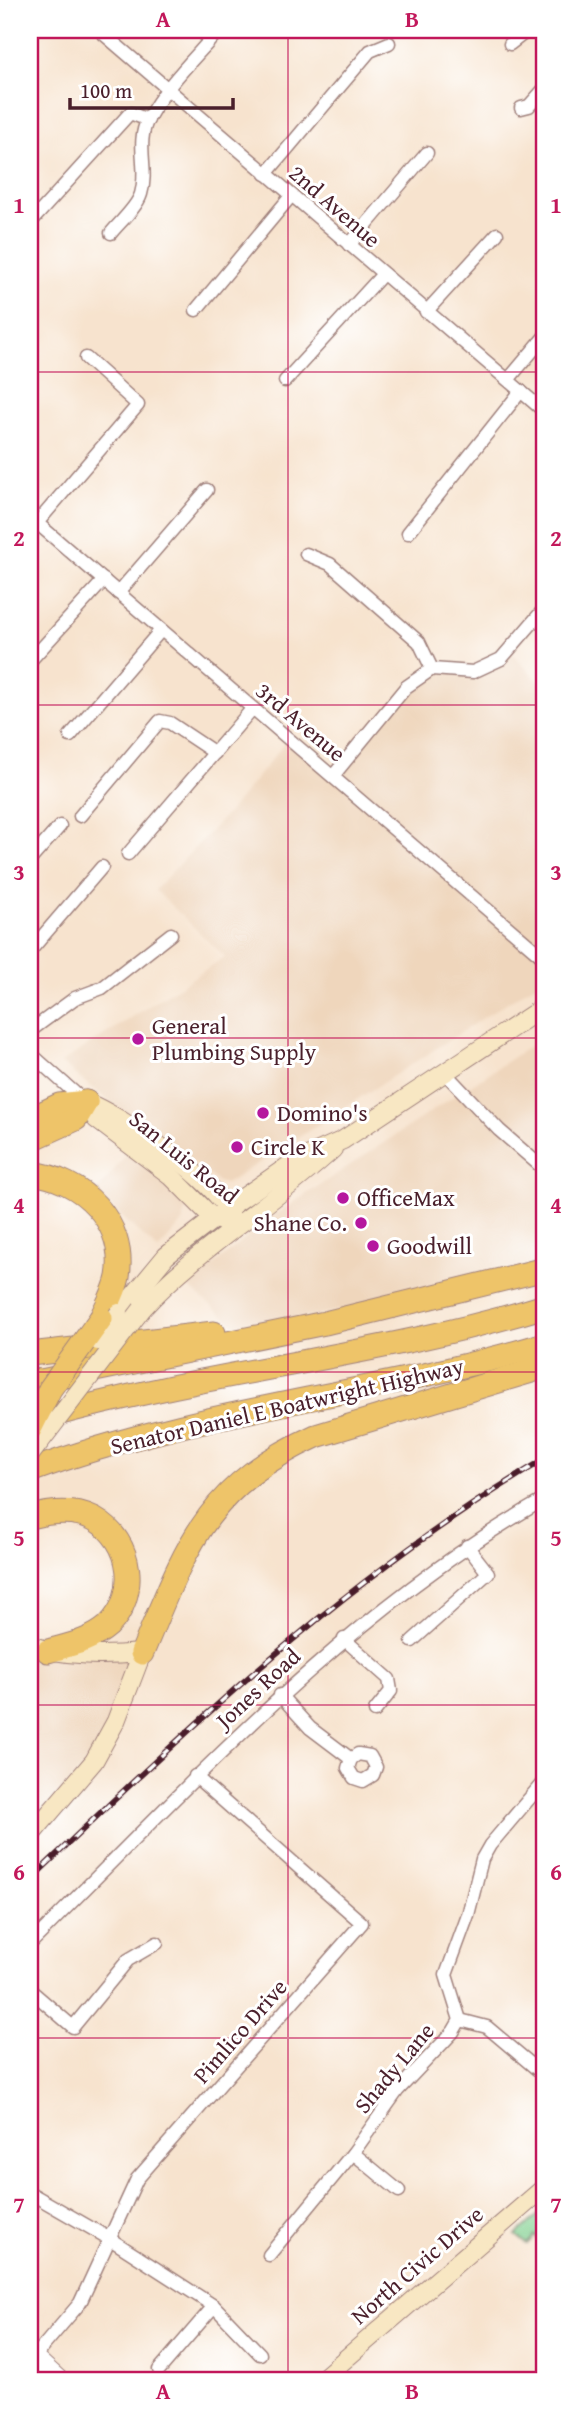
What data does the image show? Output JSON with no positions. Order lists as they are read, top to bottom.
{
  "streets": {
    "highway": ["Senator Daniel E Boatwright Highway"],
    "main road": ["San Luis Road", "North Civic Drive"],
    "street": [
      "2nd Avenue",
      "3rd Avenue",
      "Jones Road",
      "Pimlico Drive",
      "Shady Lane"
    ]
  },
  "crossings": [
    ["Jones Road", "Pimlico Drive"]
  ],
  "places": [
    "General Plumbing Supply",
    "Domino's",
    "Circle K",
    "OfficeMax",
    "Shane Co.",
    "Goodwill"
  ],
  "scale_bar": "100 m",
  "grid": {
    "columns": ["A", "B"],
    "rows": [
      "1",
      "2",
      "3",
      "4",
      "5",
      "6",
      "7"
    ]
  }
}
